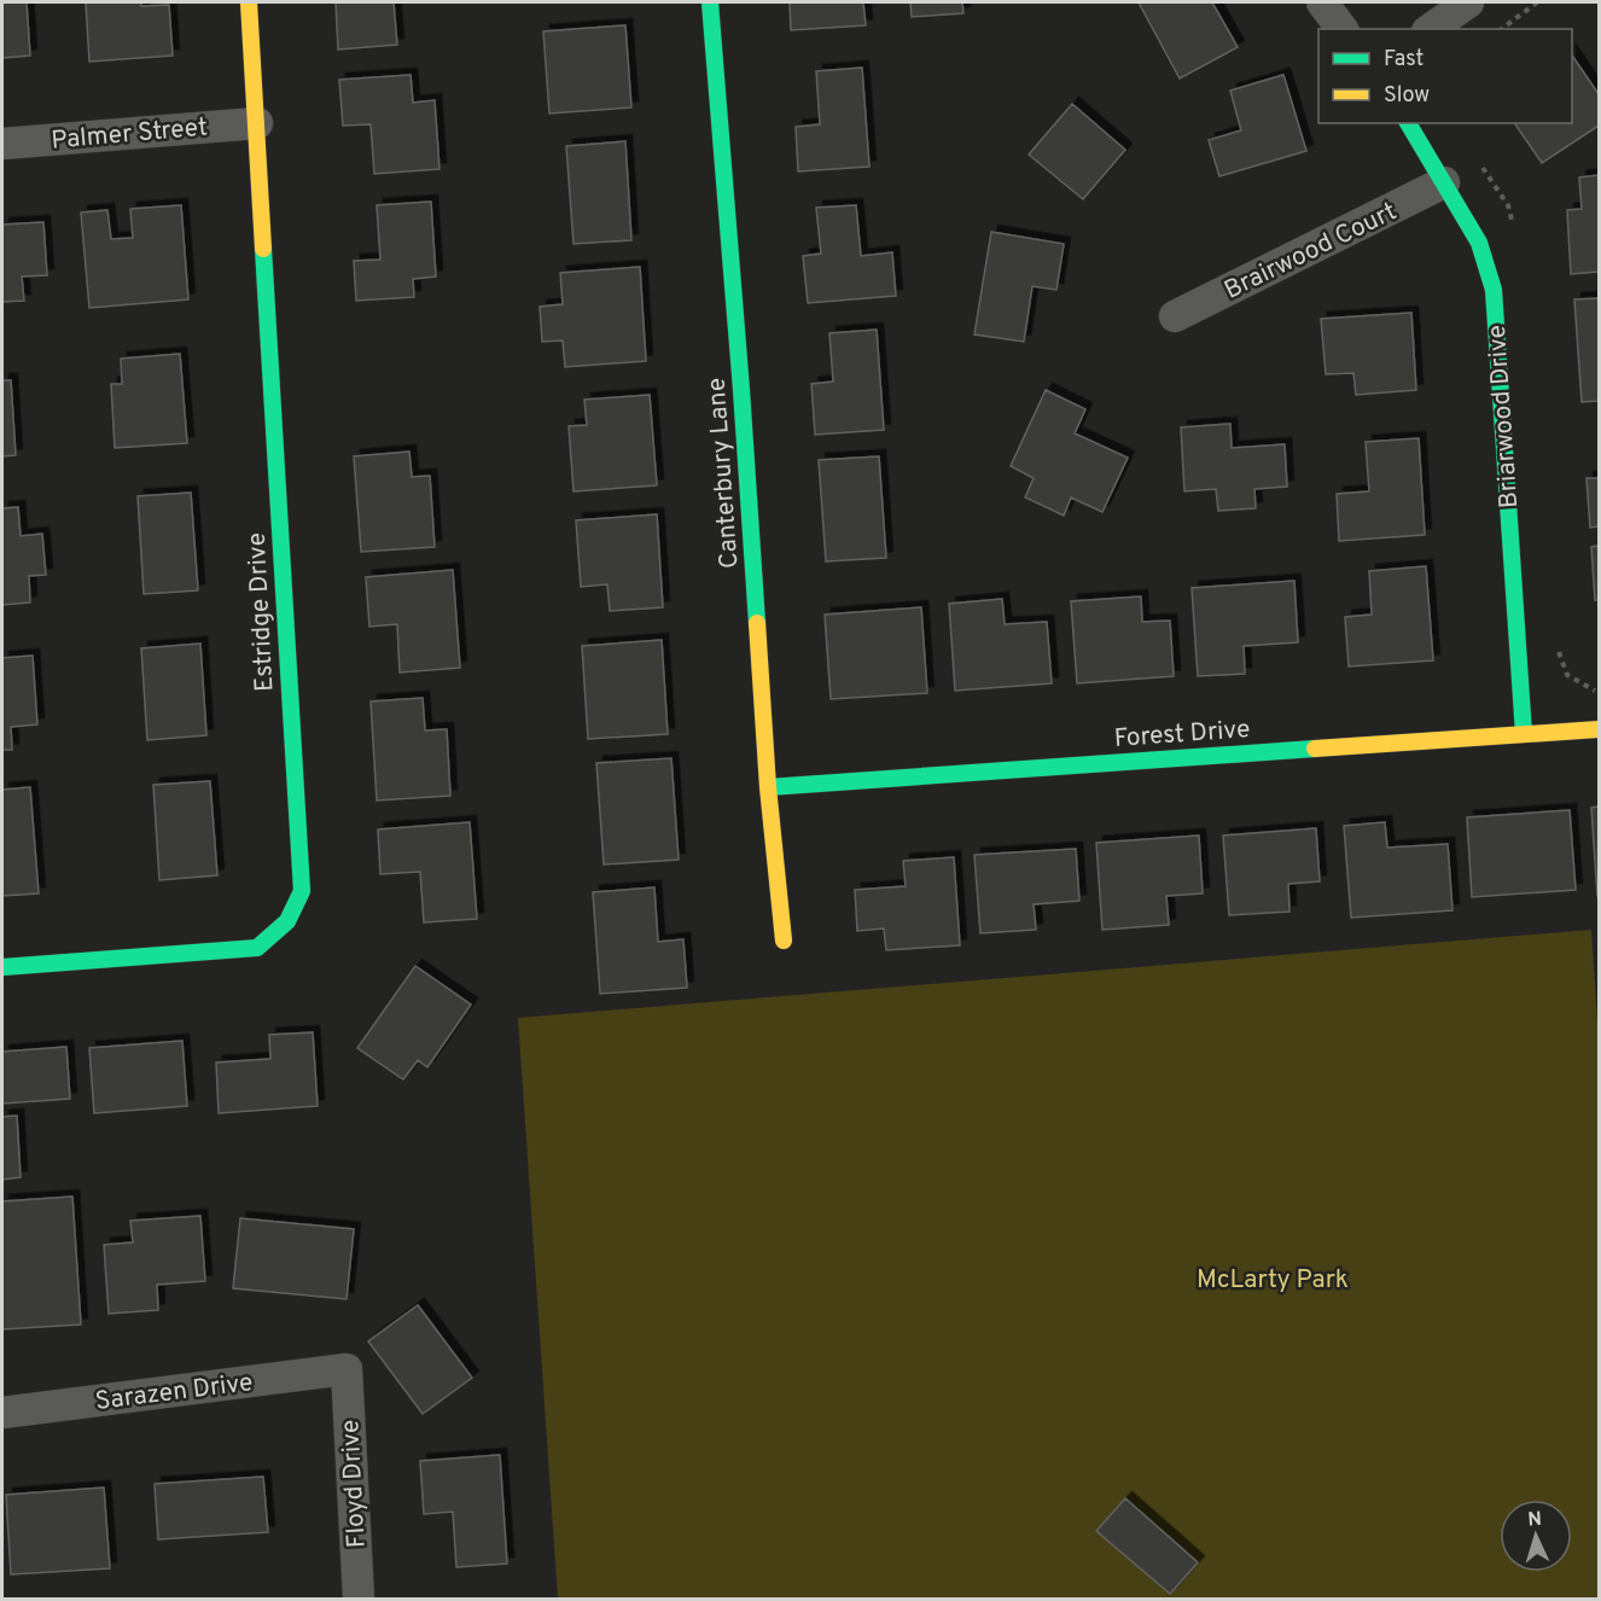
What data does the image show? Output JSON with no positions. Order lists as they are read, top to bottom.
{
  "streets": {
    "street": [
      "Palmer Street",
      "Brairwood Court",
      "Briarwood Drive",
      "Canterbury Lane",
      "Estridge Drive",
      "Forest Drive",
      "Sarazen Drive",
      "Floyd Drive"
    ]
  },
  "crossings": [
    ["Palmer Street", "Estridge Drive"],
    ["Brairwood Court", "Briarwood Drive"],
    ["Briarwood Drive", "Forest Drive"],
    ["Canterbury Lane", "Forest Drive"],
    ["Sarazen Drive", "Floyd Drive"]
  ],
  "parks": ["McLarty Park"],
  "legend": ["Fast", "Slow"],
  "north": "top"
}
